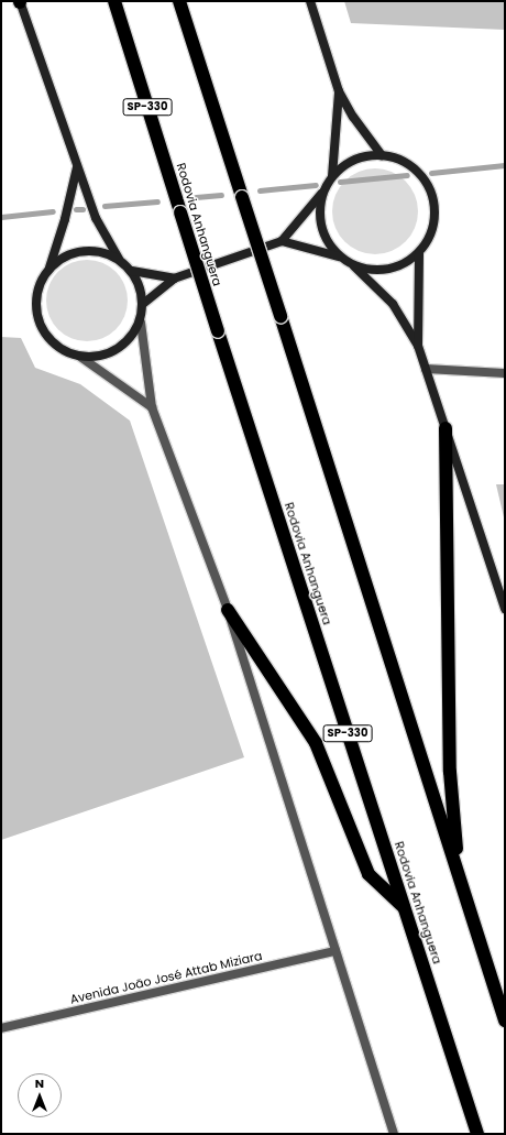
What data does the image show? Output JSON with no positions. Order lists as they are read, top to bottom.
{
  "streets": {
    "highway": ["SP-330", "Rodovia Anhanguera"],
    "street": ["Avenida João José Attab Miziara"]
  },
  "north": "top"
}
